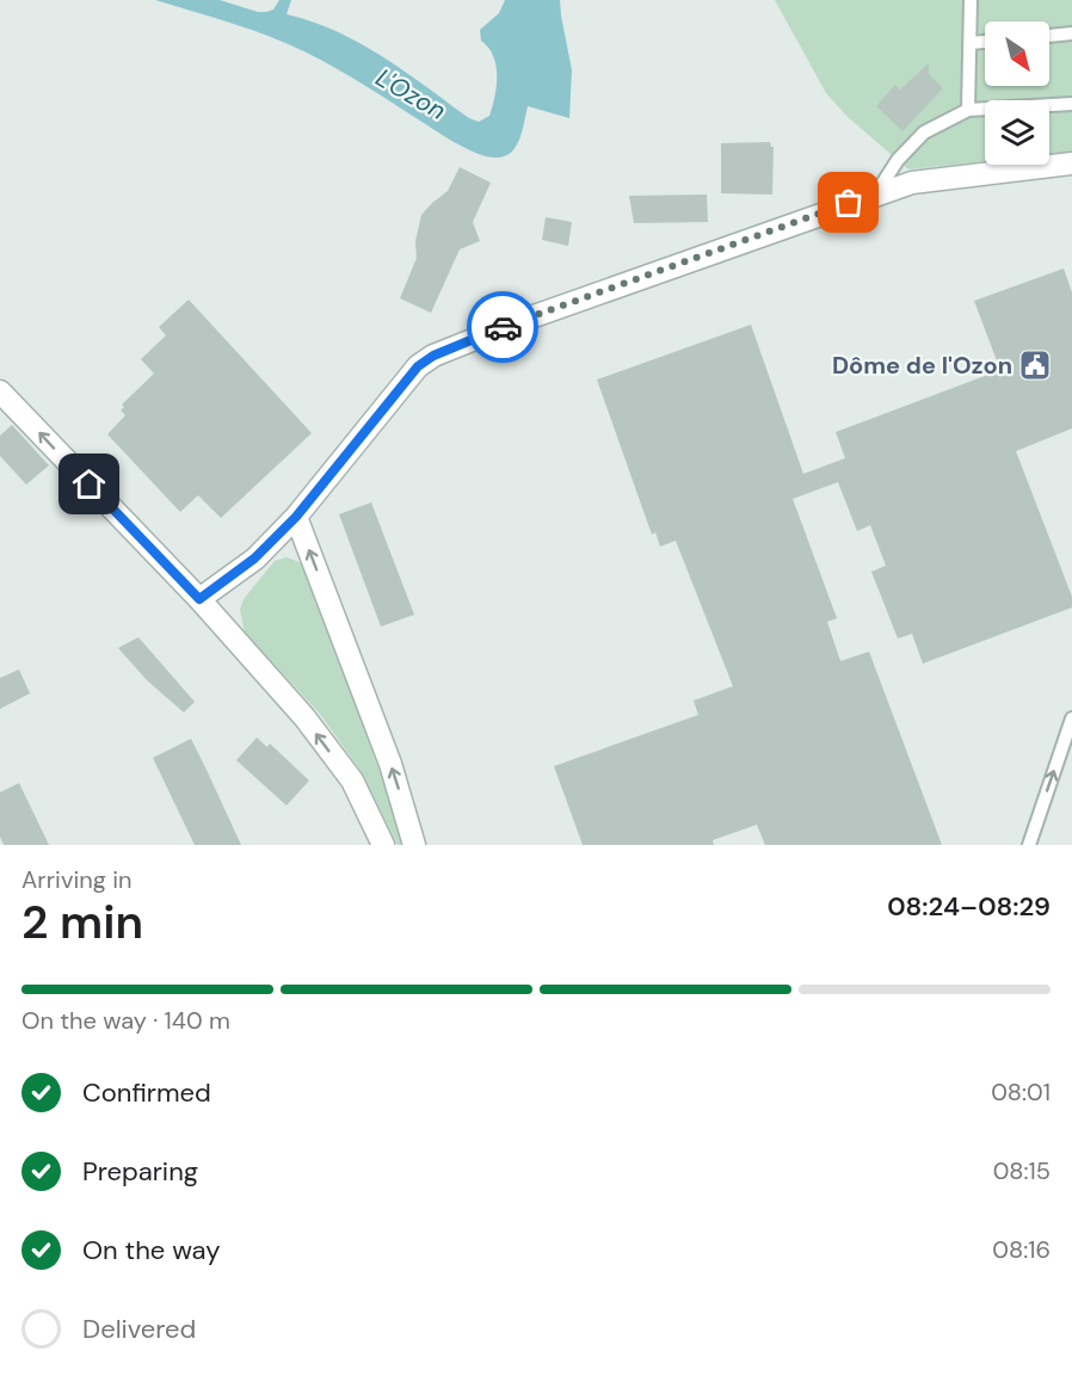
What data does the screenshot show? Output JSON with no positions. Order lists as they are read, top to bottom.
{
  "water": ["L'Ozon"],
  "places": {
    "public building": ["Dôme de l'Ozon"]
  },
  "north": "bottom right",
  "page": {
    "heading": ["2 min", "Arriving in", "08:24–08:29"],
    "bar": "On the way · 140 m",
    "list": [
      ["Confirmed", "08:01"],
      ["Preparing", "08:15"],
      ["On the way", "08:16"],
      "Delivered"
    ]
  }
}
